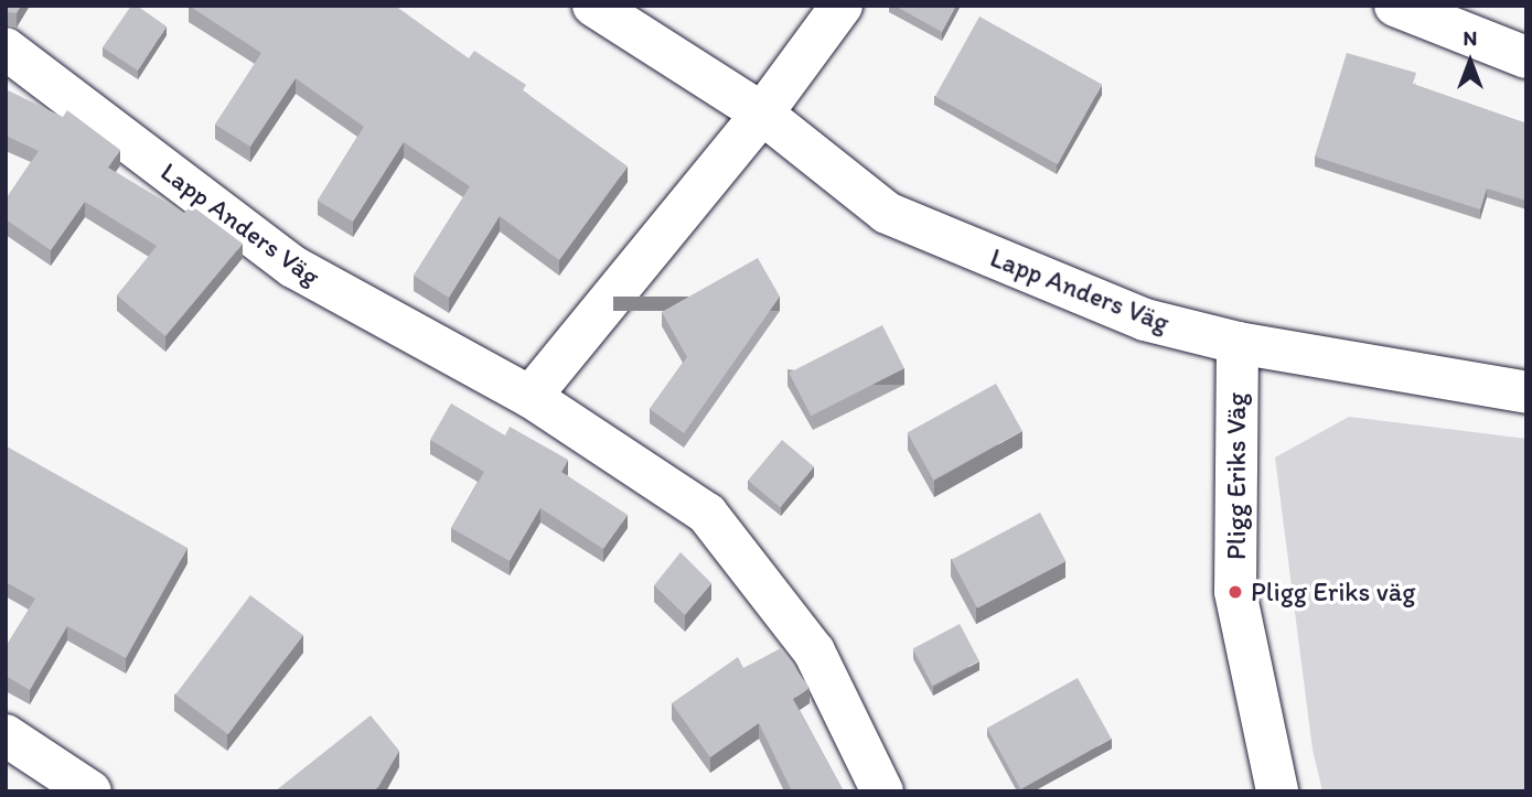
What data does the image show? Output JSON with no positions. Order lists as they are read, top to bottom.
{
  "streets": {
    "street": ["Lapp Anders Väg", "Pligg Eriks Väg"]
  },
  "crossings": [
    ["Lapp Anders Väg", "Pligg Eriks Väg"]
  ],
  "places": ["Pligg Eriks väg"],
  "north": "top"
}
